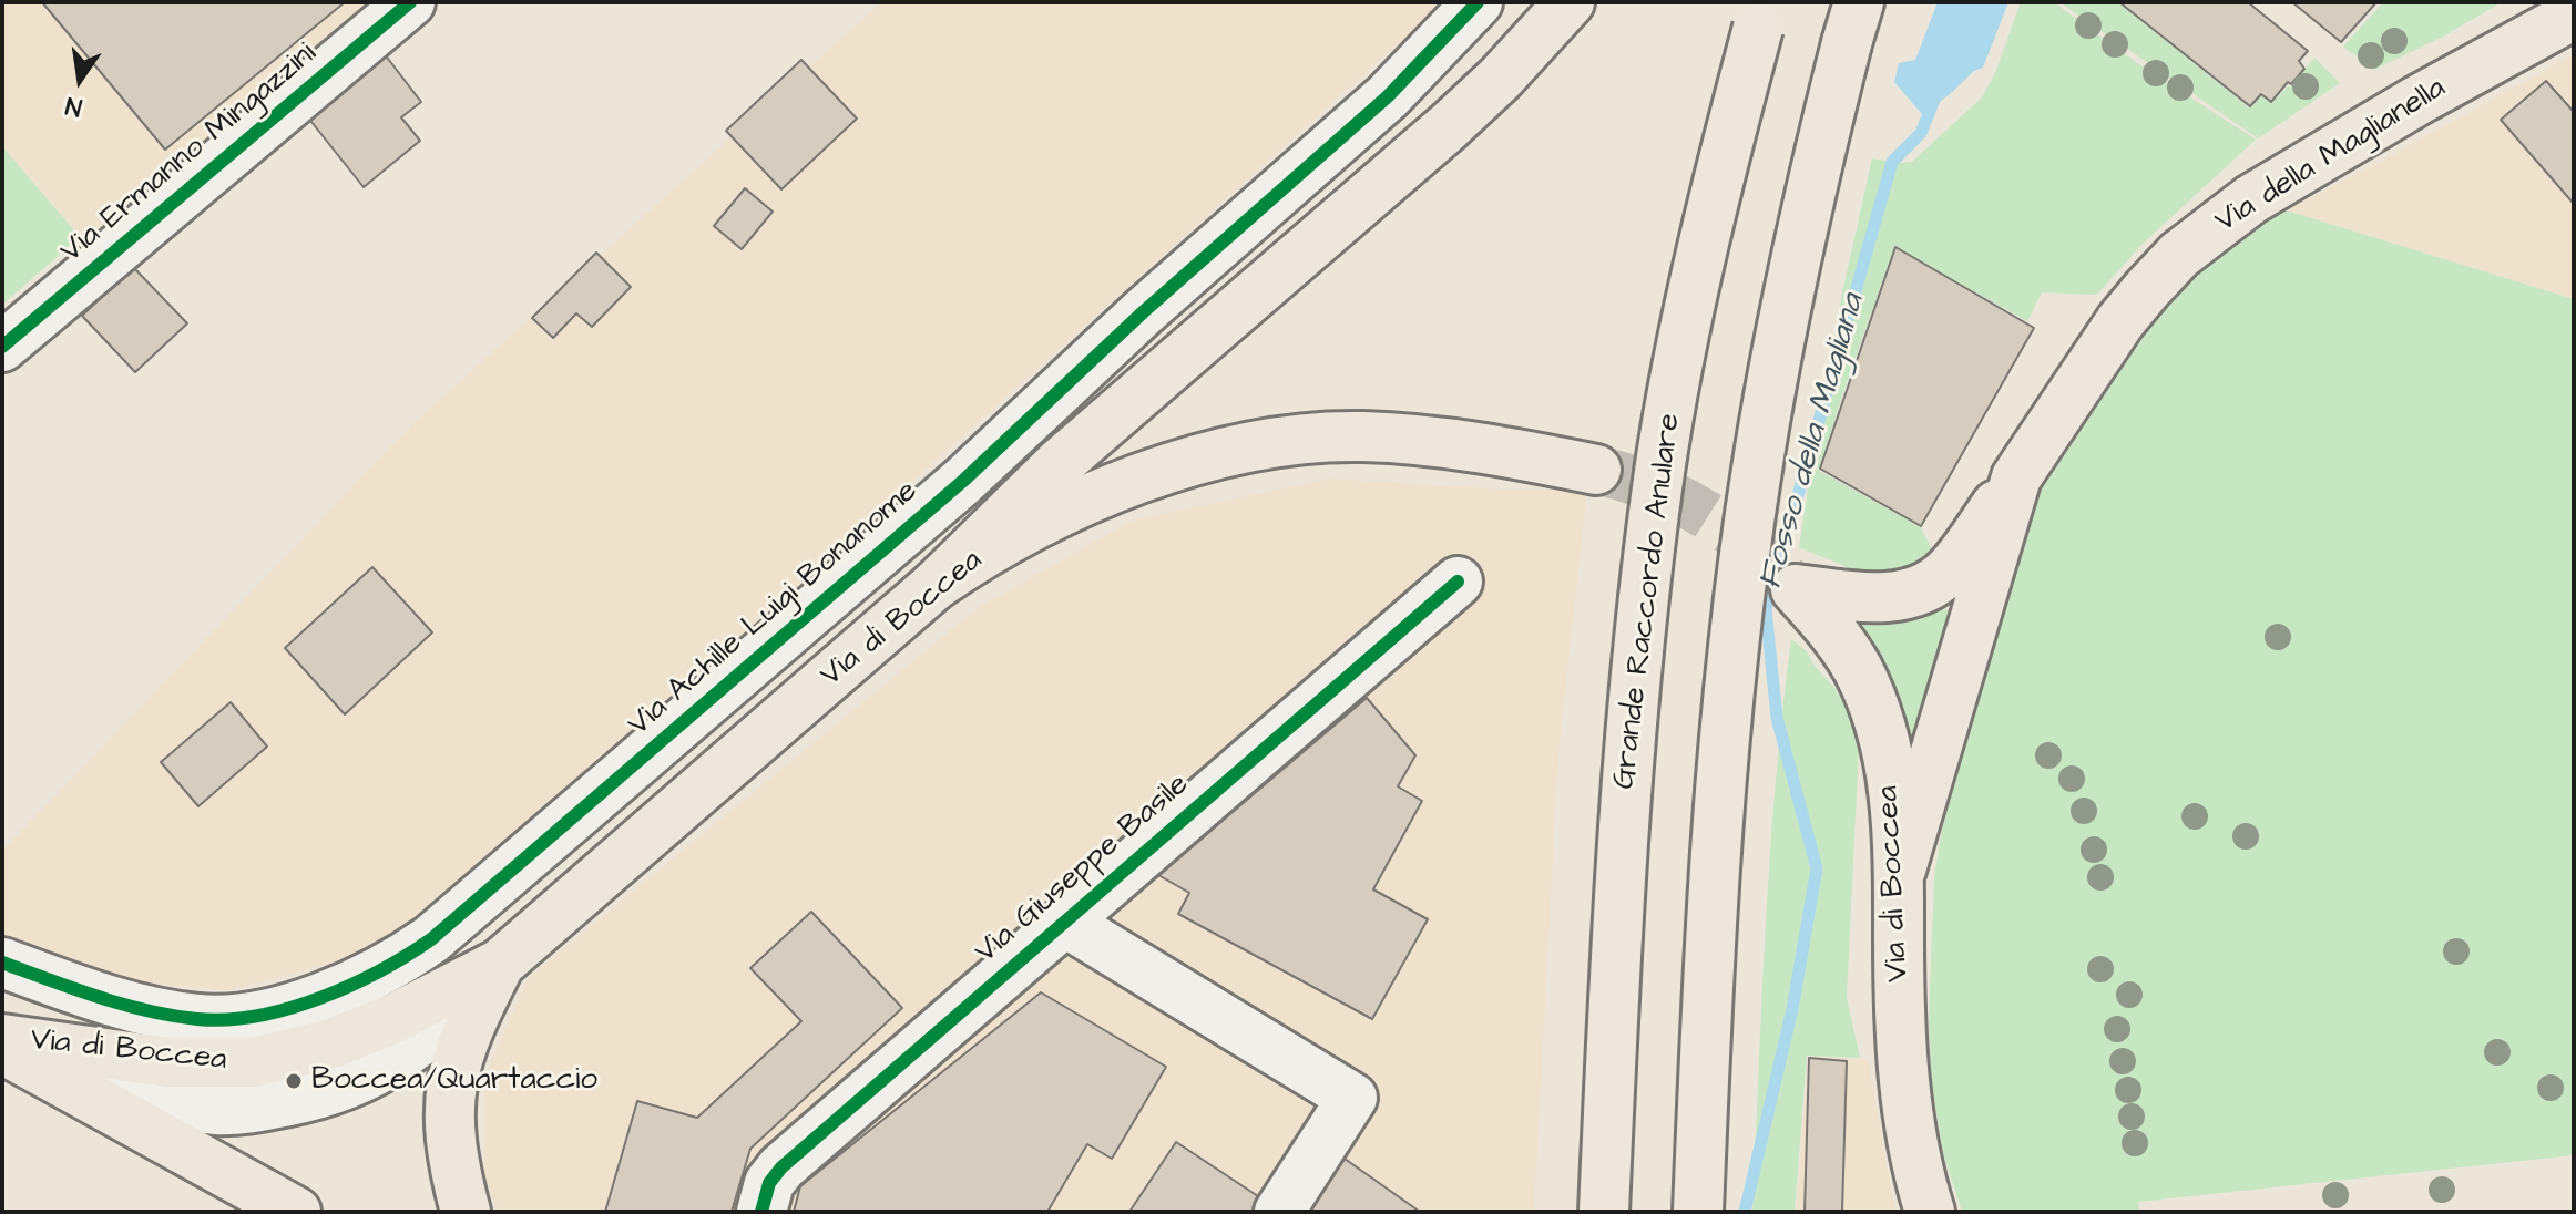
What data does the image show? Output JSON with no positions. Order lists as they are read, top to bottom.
{
  "streets": {
    "main road": ["Via della Maglianella", "Grande Raccordo Anulare", "Via di Boccea"],
    "street": ["Via Ermanno Mingazzini", "Via Achille Luigi Bonanome", "Via Giuseppe Basile"]
  },
  "crossings": [
    ["Via della Maglianella", "Via di Boccea"]
  ],
  "water": ["Fosso della Magliana"],
  "places": ["Boccea/Quartaccio"],
  "north": "bottom"
}
